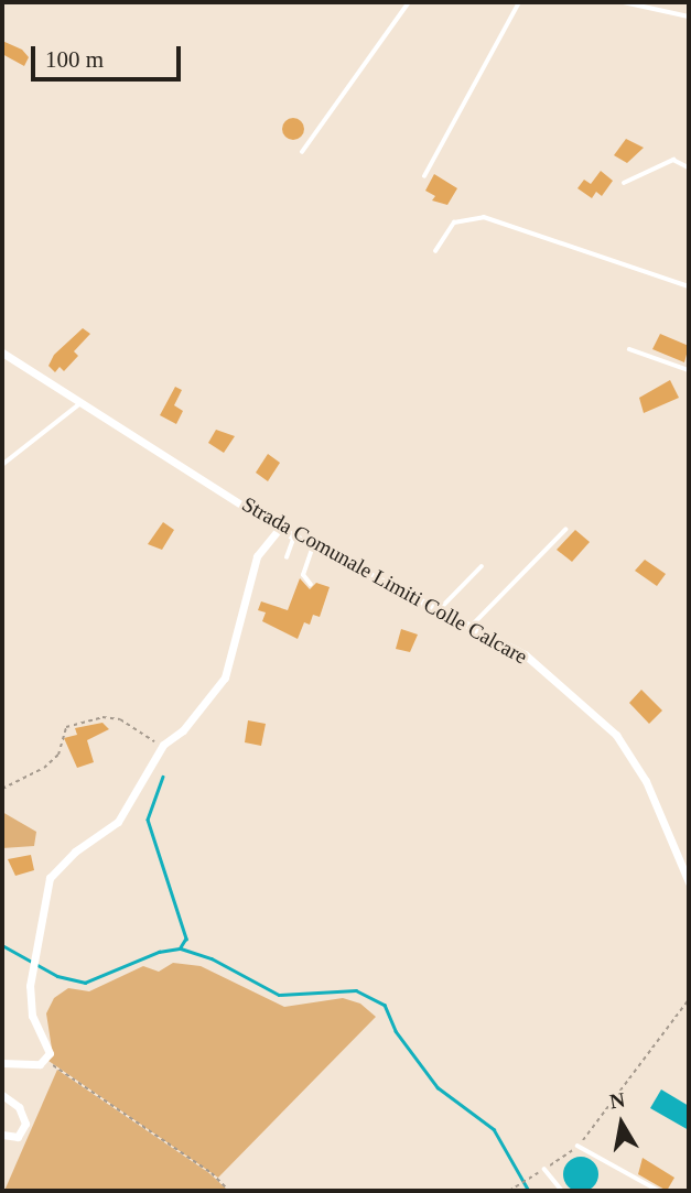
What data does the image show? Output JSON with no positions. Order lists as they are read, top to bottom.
{
  "streets": {
    "street": ["Strada Comunale Limiti Colle Calcare"]
  },
  "scale_bar": "100 m",
  "north": "top"
}
